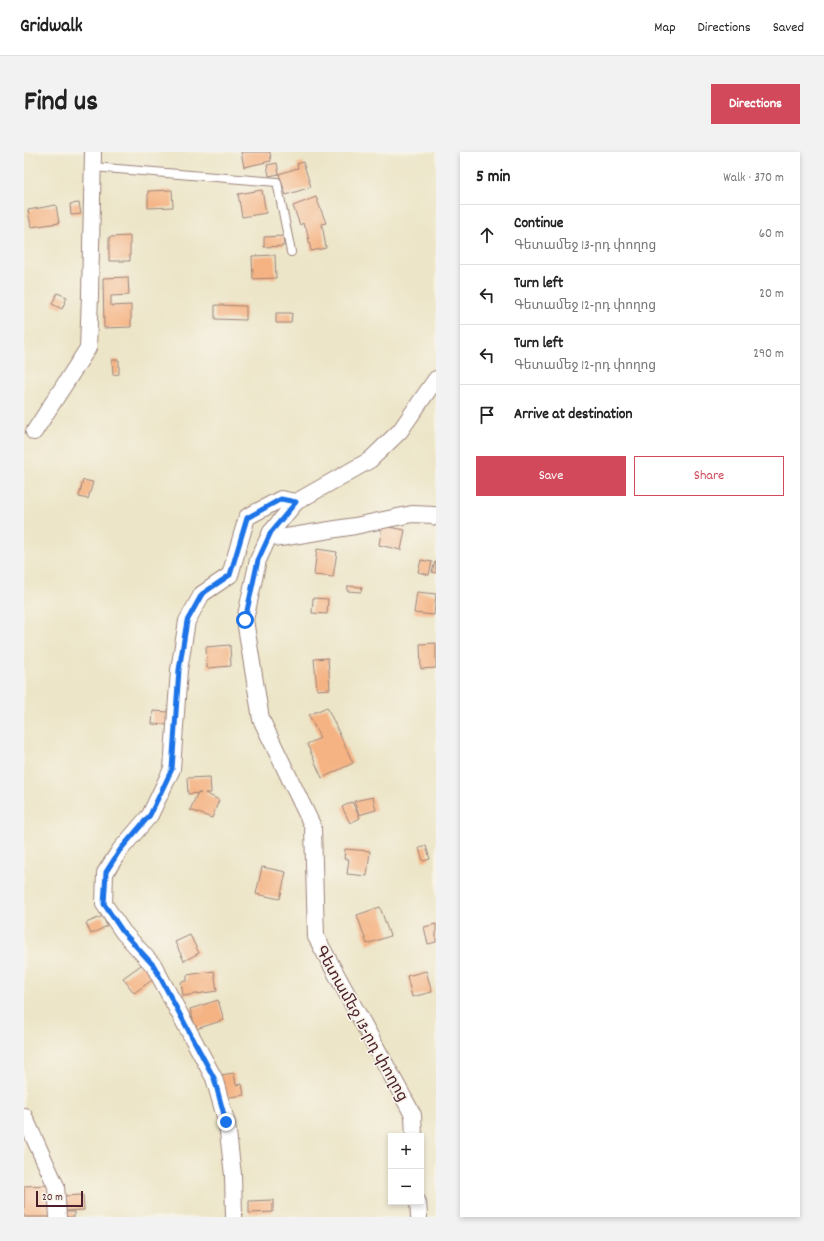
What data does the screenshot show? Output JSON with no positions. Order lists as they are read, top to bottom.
{
  "streets": {
    "street": ["Գետամեջ 13-րդ փողոց"]
  },
  "scale_bar": "20 m",
  "page": {
    "header": "Gridwalk",
    "nav": ["Map", "Directions", "Saved"],
    "title": "Find us",
    "buttons": [
      "Directions",
      ["Save", "Share"]
    ],
    "heading": ["5 min", "Walk · 370 m"],
    "list": [
      ["Continue", "Գետամեջ 13-րդ փողոց", "60 m"],
      ["Turn left", "Գետամեջ 12-րդ փողոց", "20 m"],
      ["Turn left", "Գետամեջ 12-րդ փողոց", "290 m"],
      "Arrive at destination"
    ],
    "map_buttons": ["+", "−"],
    "scale": "20 m"
  }
}
